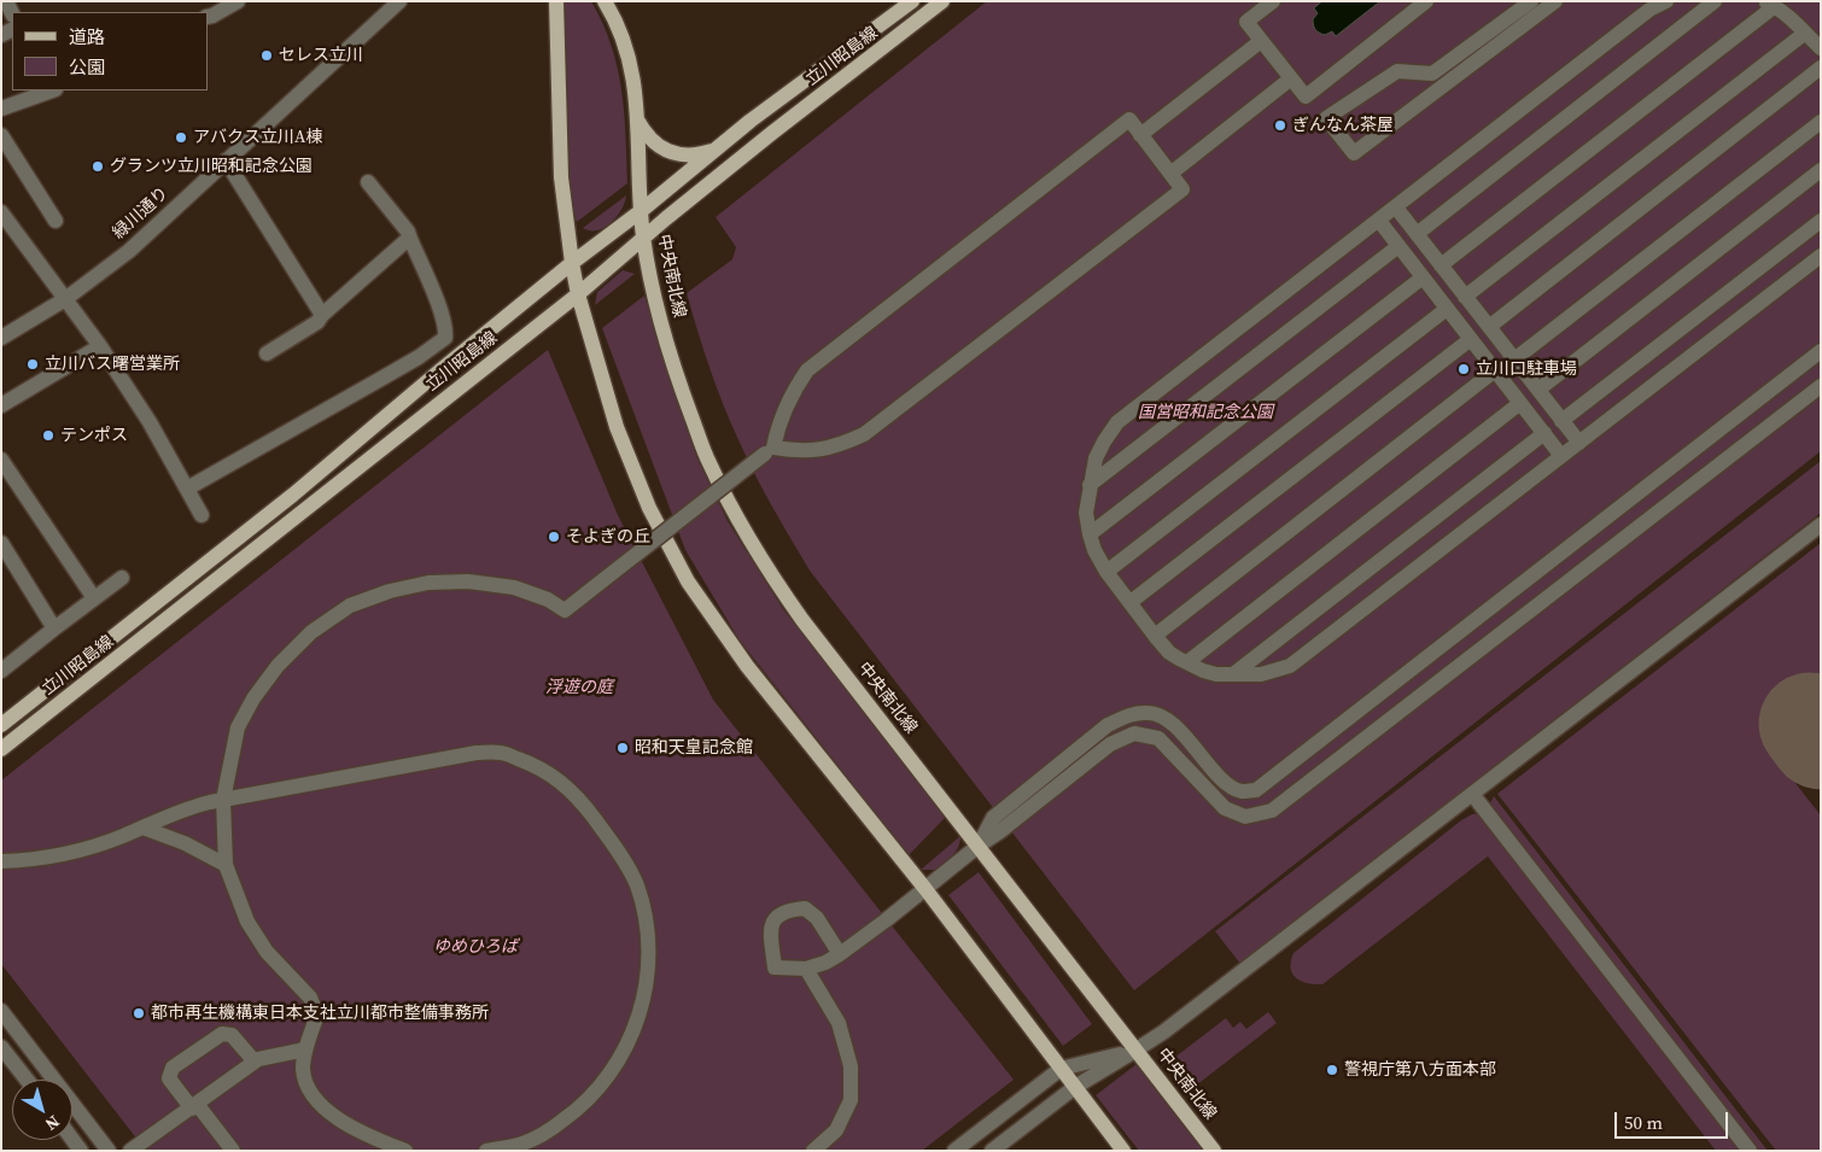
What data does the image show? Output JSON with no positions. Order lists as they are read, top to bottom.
{
  "streets": {
    "main road": ["立川昭島線", "中央南北線"],
    "street": ["緑川通り"]
  },
  "crossings": [
    ["立川昭島線", "中央南北線"]
  ],
  "parks": ["国営昭和記念公園", "浮遊の庭", "ゆめひろば"],
  "places": [
    "セレス立川",
    "ぎんなん茶屋",
    "アバクス立川A棟",
    "グランツ立川昭和記念公園",
    "立川バス曙営業所",
    "立川口駐車場",
    "テンポス",
    "そよぎの丘",
    "昭和天皇記念館",
    "都市再生機構東日本支社立川都市整備事務所",
    "警視庁第八方面本部"
  ],
  "legend": ["道路", "公園"],
  "scale_bar": "50 m",
  "north": "bottom right"
}
